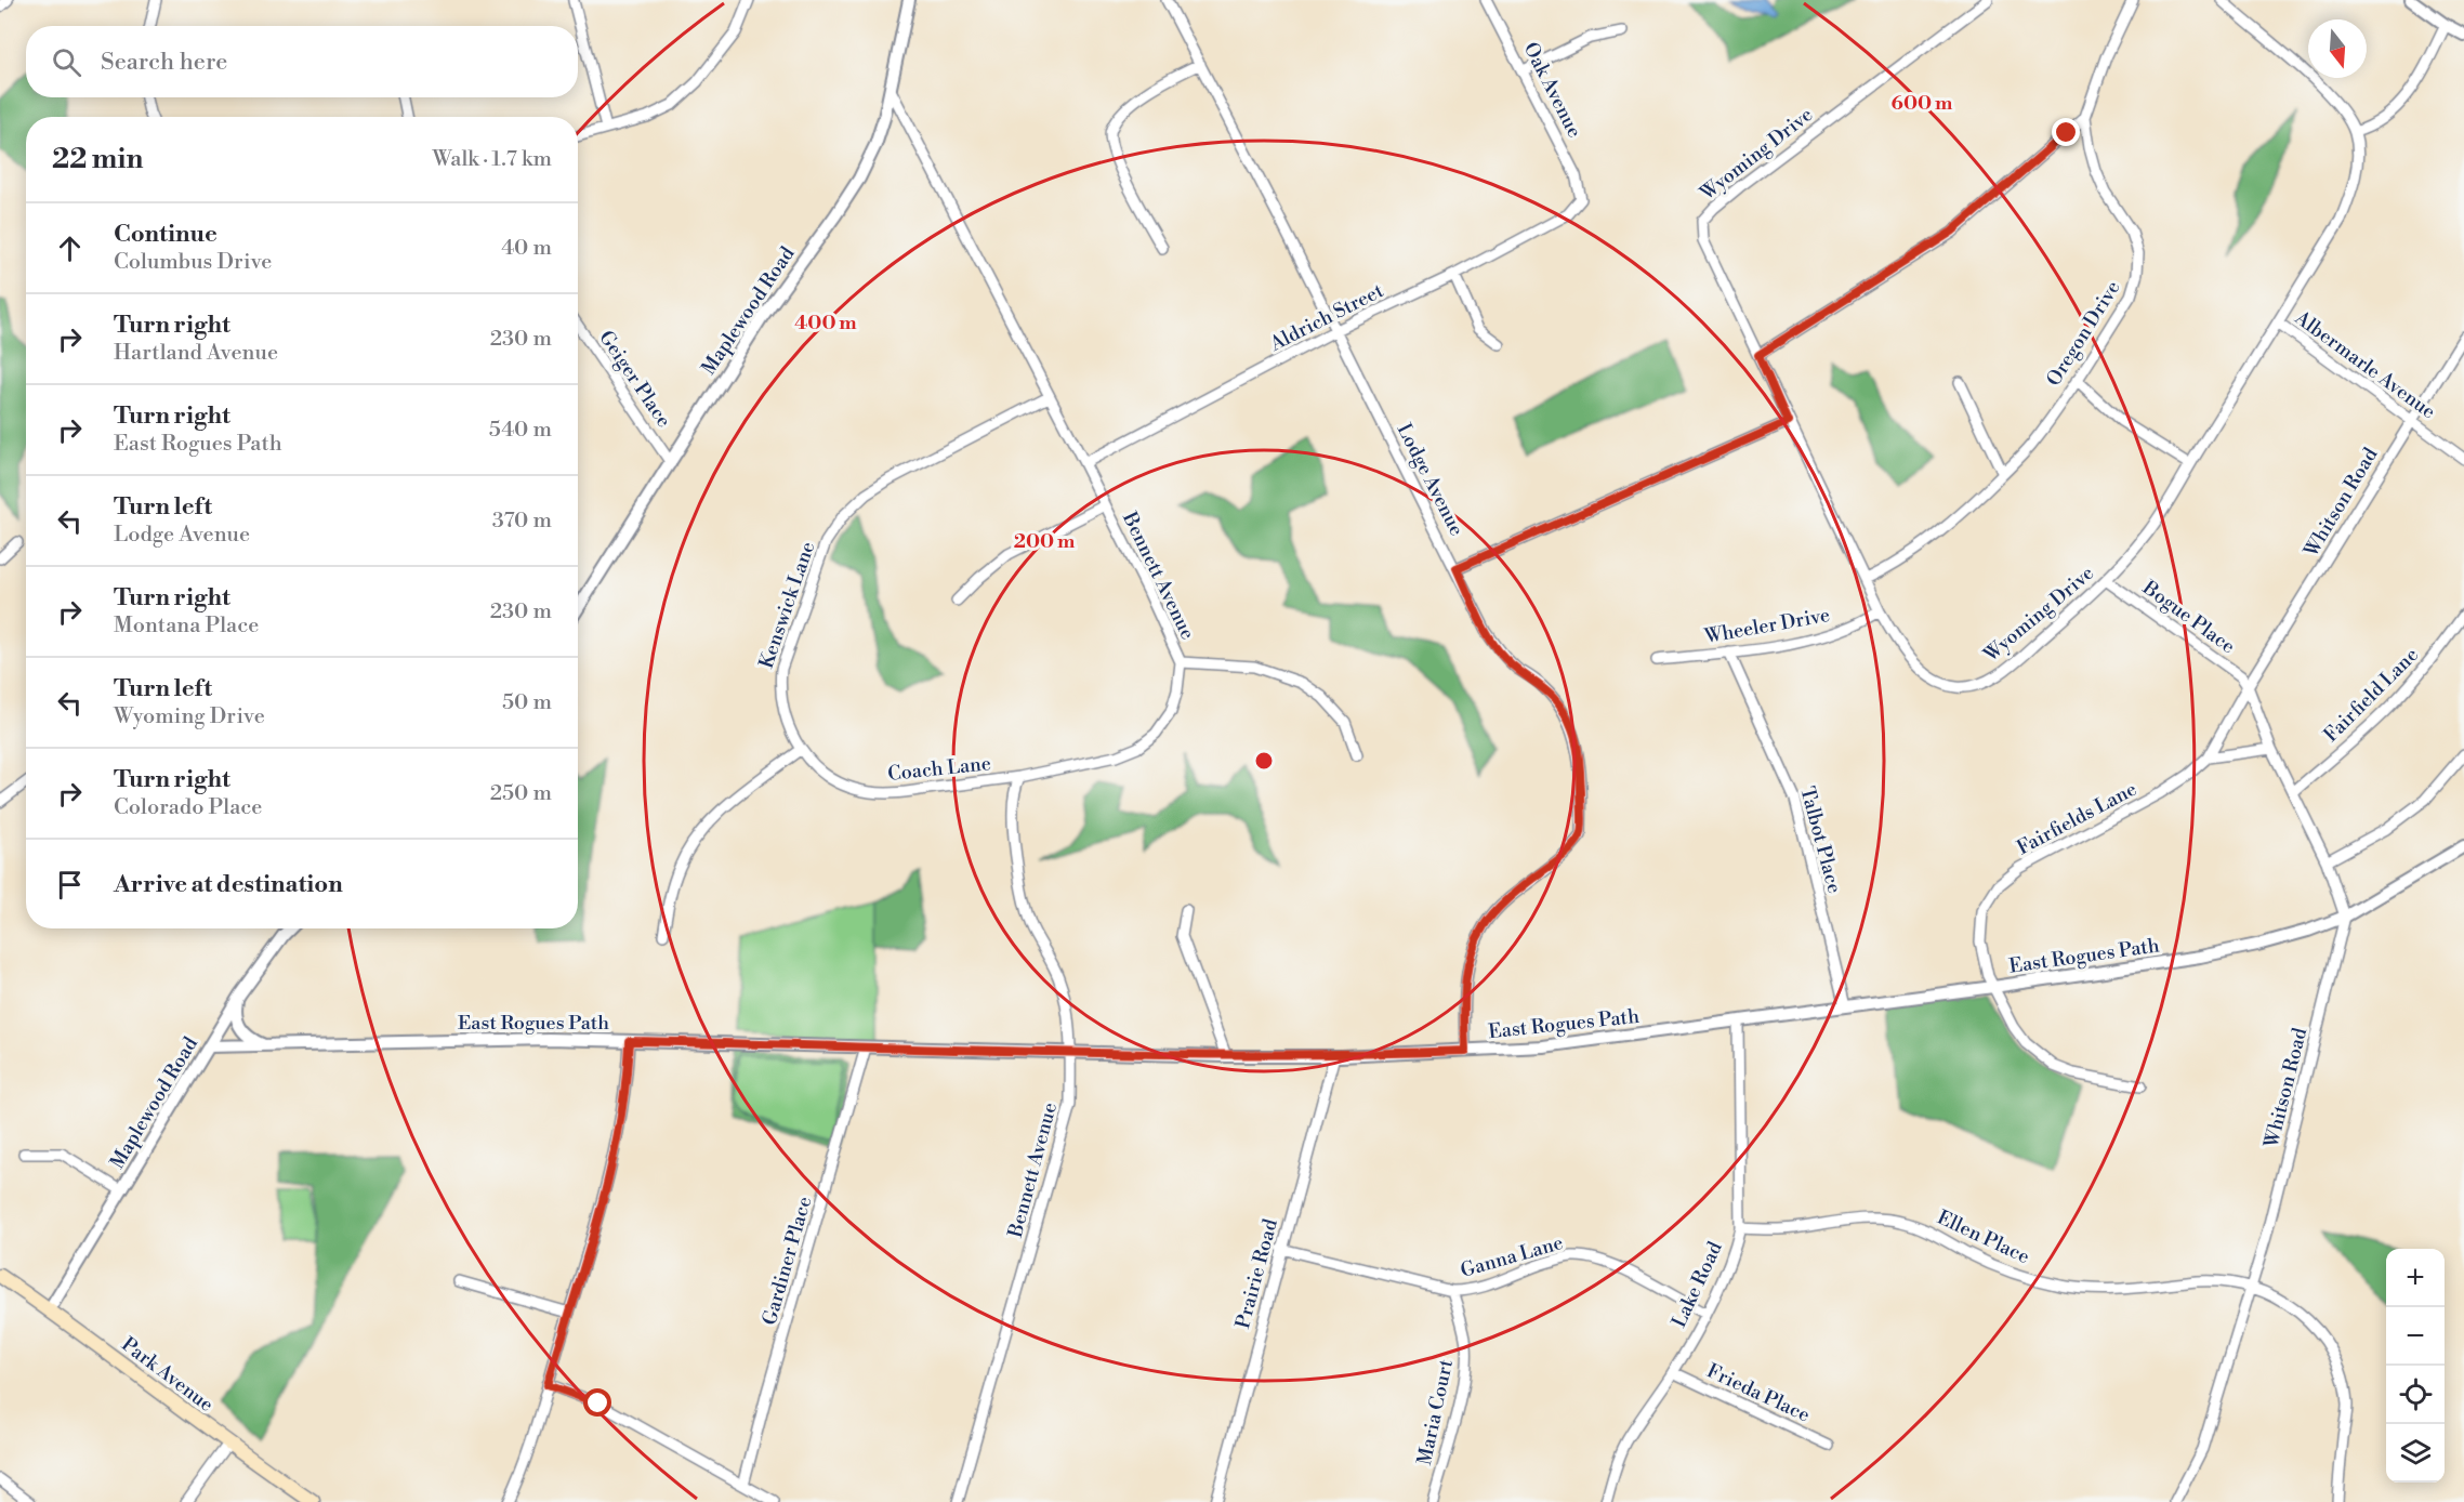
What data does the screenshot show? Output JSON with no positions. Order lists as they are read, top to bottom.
{
  "streets": {
    "main road": ["Park Avenue"],
    "street": [
      "Oak Avenue",
      "Wyoming Drive",
      "Maplewood Road",
      "Aldrich Street",
      "Oregon Drive",
      "Albermarle Avenue",
      "Geiger Place",
      "Lodge Avenue",
      "Whitson Road",
      "Bennett Avenue",
      "Kenswick Lane",
      "Bogue Place",
      "Wheeler Drive",
      "Fairfield Lane",
      "Coach Lane",
      "Fairfields Lane",
      "Talbot Place",
      "East Rogues Path",
      "Ellen Place",
      "Ganna Lane",
      "Gardiner Place",
      "Prairie Road",
      "Lake Road",
      "Frieda Place",
      "Maria Court"
    ]
  },
  "crossings": [
    ["Oak Avenue", "Aldrich Street"],
    ["Wyoming Drive", "Oregon Drive"],
    ["Wyoming Drive", "Albermarle Avenue"],
    ["Wyoming Drive", "Bogue Place"],
    ["Wyoming Drive", "Wheeler Drive"],
    ["Maplewood Road", "Geiger Place"],
    ["Maplewood Road", "Bennett Avenue"],
    ["Maplewood Road", "East Rogues Path"],
    ["Maplewood Road", "Park Avenue"],
    ["Aldrich Street", "Lodge Avenue"],
    ["Aldrich Street", "Bennett Avenue"],
    ["Albermarle Avenue", "Whitson Road"],
    ["Lodge Avenue", "East Rogues Path"],
    ["Whitson Road", "Bogue Place"],
    ["Whitson Road", "Fairfields Lane"],
    ["Whitson Road", "East Rogues Path"],
    ["Whitson Road", "Ellen Place"],
    ["Bennett Avenue", "Kenswick Lane"],
    ["Bennett Avenue", "Coach Lane"],
    ["Bennett Avenue", "East Rogues Path"],
    ["Kenswick Lane", "Coach Lane"],
    ["Wheeler Drive", "Talbot Place"],
    ["Fairfields Lane", "East Rogues Path"],
    ["Talbot Place", "East Rogues Path"],
    ["East Rogues Path", "Gardiner Place"],
    ["East Rogues Path", "Prairie Road"],
    ["East Rogues Path", "Lake Road"],
    ["Ellen Place", "Lake Road"],
    ["Ganna Lane", "Prairie Road"],
    ["Ganna Lane", "Lake Road"],
    ["Ganna Lane", "Maria Court"],
    ["Lake Road", "Frieda Place"]
  ],
  "north": "bottom",
  "page": {
    "search": "Search here",
    "heading": ["22 min", "Walk · 1.7 km"],
    "list": [
      ["Continue", "Columbus Drive", "40 m"],
      ["Turn right", "Hartland Avenue", "230 m"],
      ["Turn right", "East Rogues Path", "540 m"],
      ["Turn left", "Lodge Avenue", "370 m"],
      ["Turn right", "Montana Place", "230 m"],
      ["Turn left", "Wyoming Drive", "50 m"],
      ["Turn right", "Colorado Place", "250 m"],
      "Arrive at destination"
    ],
    "map_buttons": ["+", "−"]
  },
  "rings": ["600 m", "400 m", "200 m"]
}
